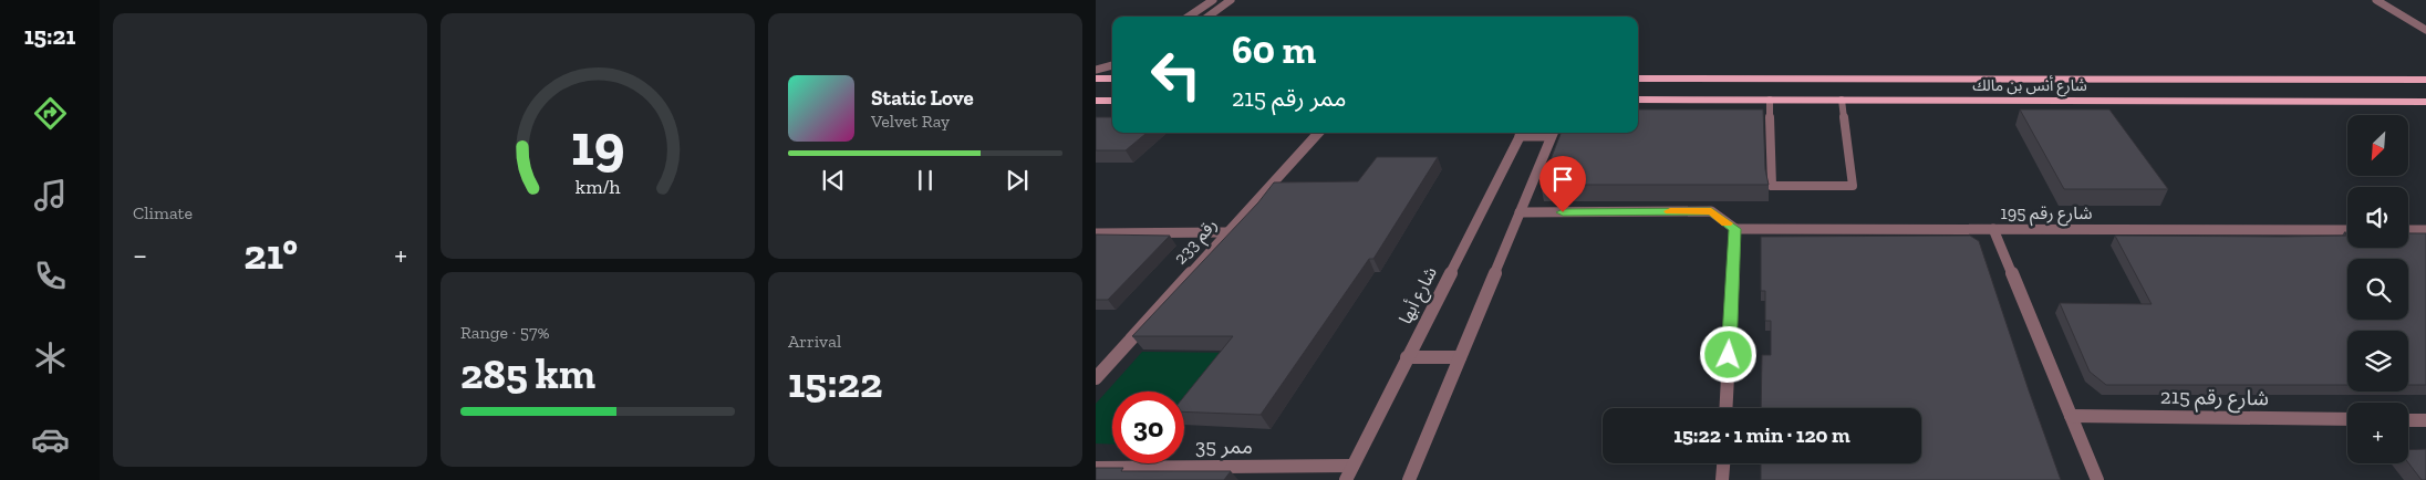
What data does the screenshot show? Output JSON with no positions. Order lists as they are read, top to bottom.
{
  "streets": {
    "main road": ["شارع أنس بن مالك"],
    "street": [
      "شارع رقم 195",
      "رقم 233",
      "شارع أبها",
      "شارع رقم 215",
      "ممر 35"
    ]
  },
  "crossings": [
    ["شارع أبها", "ممر 35"]
  ],
  "north": "bottom left",
  "page": {
    "tabs": "15:21",
    "tile": [
      "Climate",
      ["Range · 57%", "285 km"],
      ["Arrival", "15:22"]
    ],
    "turn": ["60 m", "ممر رقم 215"],
    "song": ["Static Love", "Velvet Ray"],
    "map_buttons": "+",
    "heat": ["−", "21°", "+"],
    "limit": "30",
    "trip": "15:22 · 1 min · 120 m",
    "gauge": ["19", "km/h"]
  }
}
